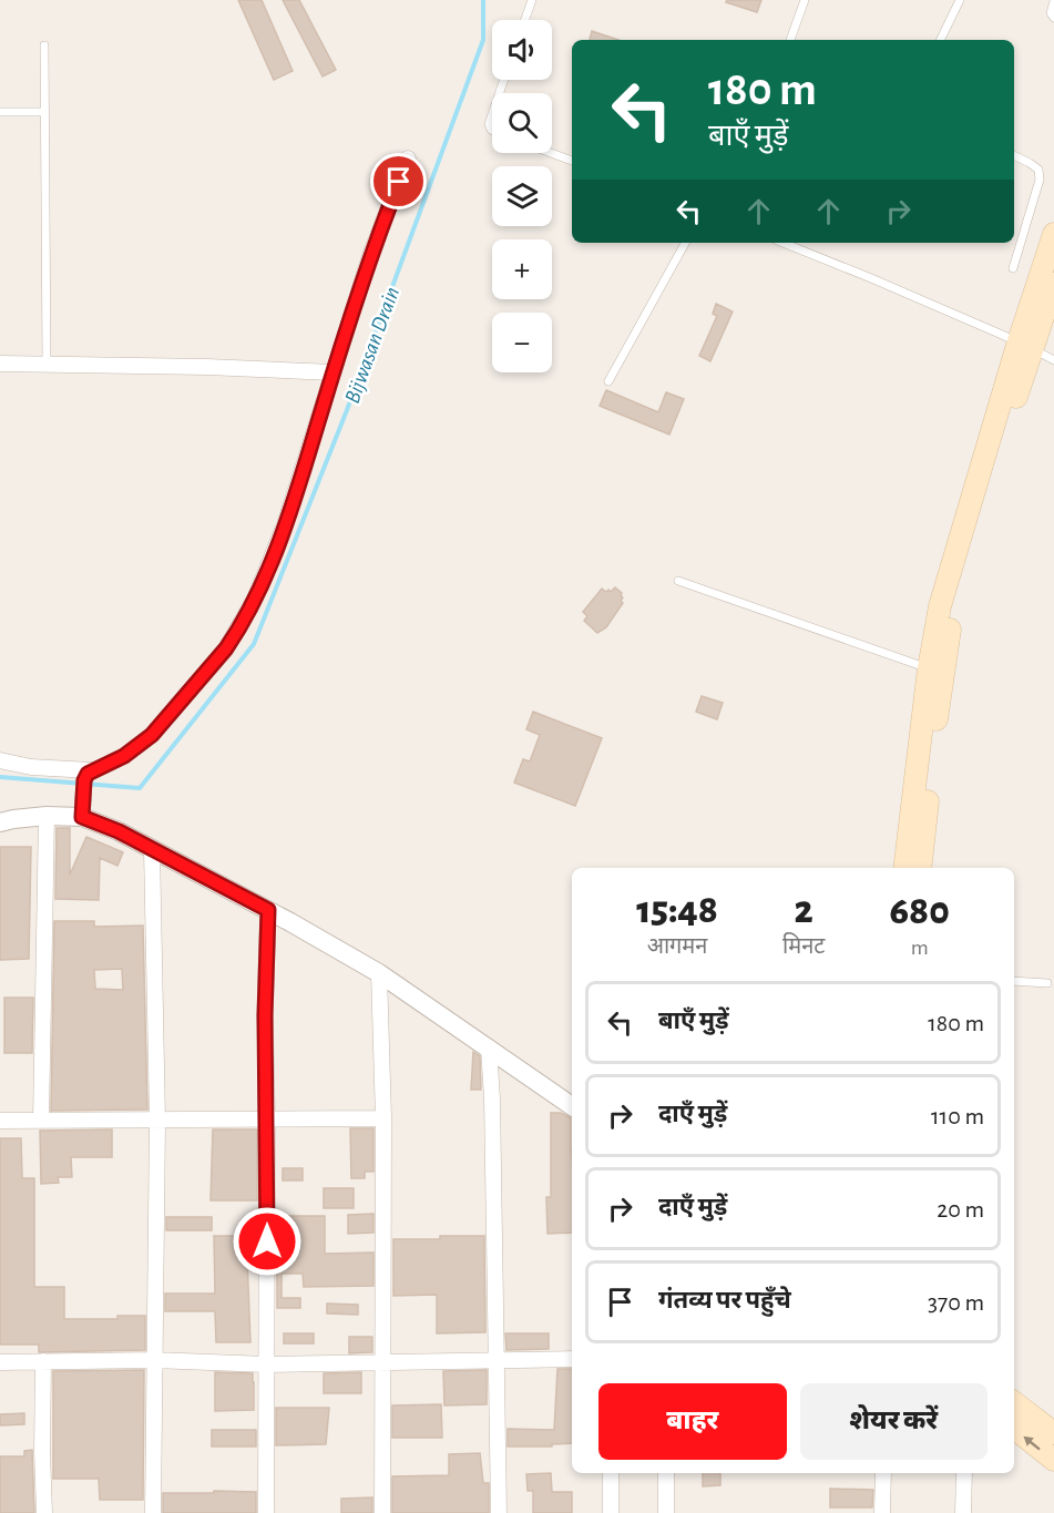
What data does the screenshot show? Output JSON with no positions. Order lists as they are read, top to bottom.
{
  "water": ["Bijwasan Drain"],
  "page": {
    "map_buttons": ["+", "−"],
    "turn": ["180 m", "बाएँ मुड़ें"],
    "eta": [
      "15:48",
      "आगमन",
      "2",
      "मिनट",
      "680",
      "m"
    ],
    "list": [
      {
        "name": "बाएँ मुड़ें",
        "value": "180 m"
      },
      {
        "name": "दाएँ मुड़ें",
        "value": "110 m"
      },
      {
        "name": "दाएँ मुड़ें",
        "value": "20 m"
      },
      {
        "name": "गंतव्य पर पहुँचे",
        "value": "370 m"
      }
    ],
    "buttons": ["बाहर", "शेयर करें"]
  }
}
